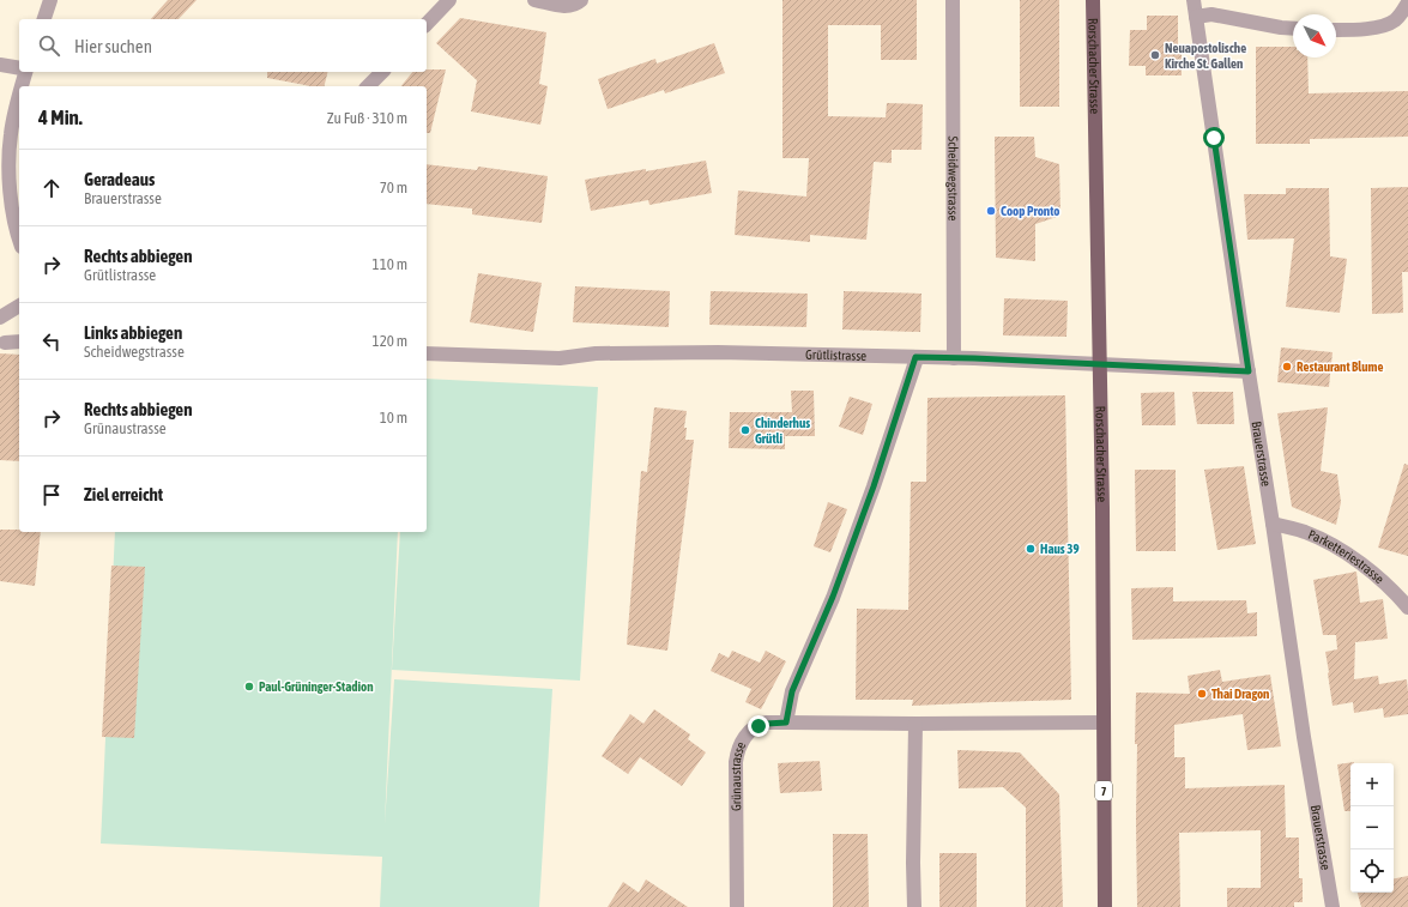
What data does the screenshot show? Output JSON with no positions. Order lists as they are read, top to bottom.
{
  "streets": {
    "main road": ["Rorschacher Strasse", "7"],
    "street": [
      "Scheidwegstrasse",
      "Grütlistrasse",
      "Brauerstrasse",
      "Parketteriestrasse",
      "Grünaustrasse"
    ]
  },
  "crossings": [
    ["Rorschacher Strasse", "Grütlistrasse"],
    ["Rorschacher Strasse", "Grünaustrasse"],
    ["Scheidwegstrasse", "Grütlistrasse"],
    ["Grütlistrasse", "Brauerstrasse"],
    ["Brauerstrasse", "Parketteriestrasse"]
  ],
  "places": [
    "Neuapostolische Kirche St. Gallen",
    "Coop Pronto",
    "Restaurant Blume",
    "Chinderhus Grütli",
    "Haus 39",
    "Paul-Grüninger-Stadion",
    "Thai Dragon"
  ],
  "north": "bottom right",
  "page": {
    "search": "Hier suchen",
    "heading": ["4 Min.", "Zu Fuß · 310 m"],
    "list": [
      ["Geradeaus", "Brauerstrasse", "70 m"],
      ["Rechts abbiegen", "Grütlistrasse", "110 m"],
      ["Links abbiegen", "Scheidwegstrasse", "120 m"],
      ["Rechts abbiegen", "Grünaustrasse", "10 m"],
      "Ziel erreicht"
    ],
    "map_buttons": ["+", "−"]
  }
}
